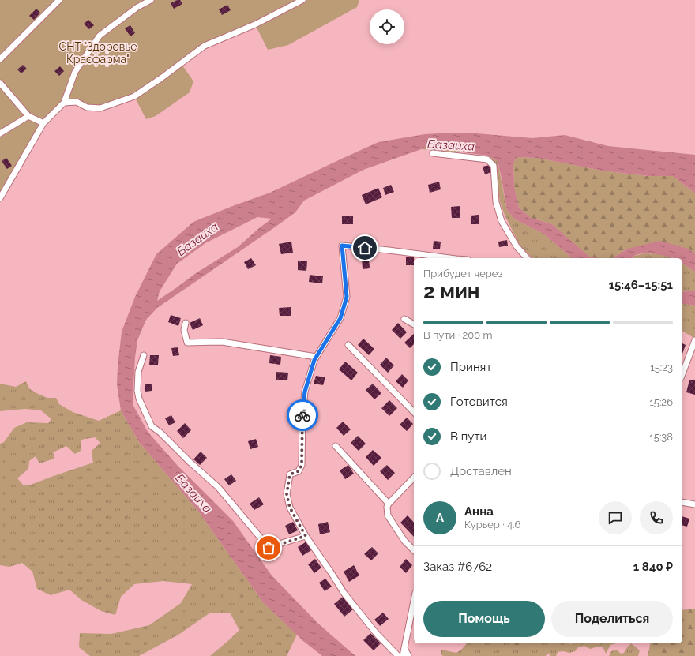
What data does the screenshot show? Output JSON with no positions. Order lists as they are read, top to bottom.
{
  "water": ["Базаиха"],
  "parks": ["СНТ \"Здоровье Красфарма\""],
  "page": {
    "heading": ["2 мин", "Прибудет через", "15:46–15:51"],
    "panel": [
      "Анна",
      "Курьер · 4.6",
      "Заказ #6762",
      "1 840 ₽"
    ],
    "bar": "В пути · 200 m",
    "list": [
      ["Принят", "15:23"],
      ["Готовится", "15:26"],
      ["В пути", "15:38"],
      "Доставлен"
    ],
    "round": "А",
    "buttons": ["Помощь", "Поделиться"]
  }
}
